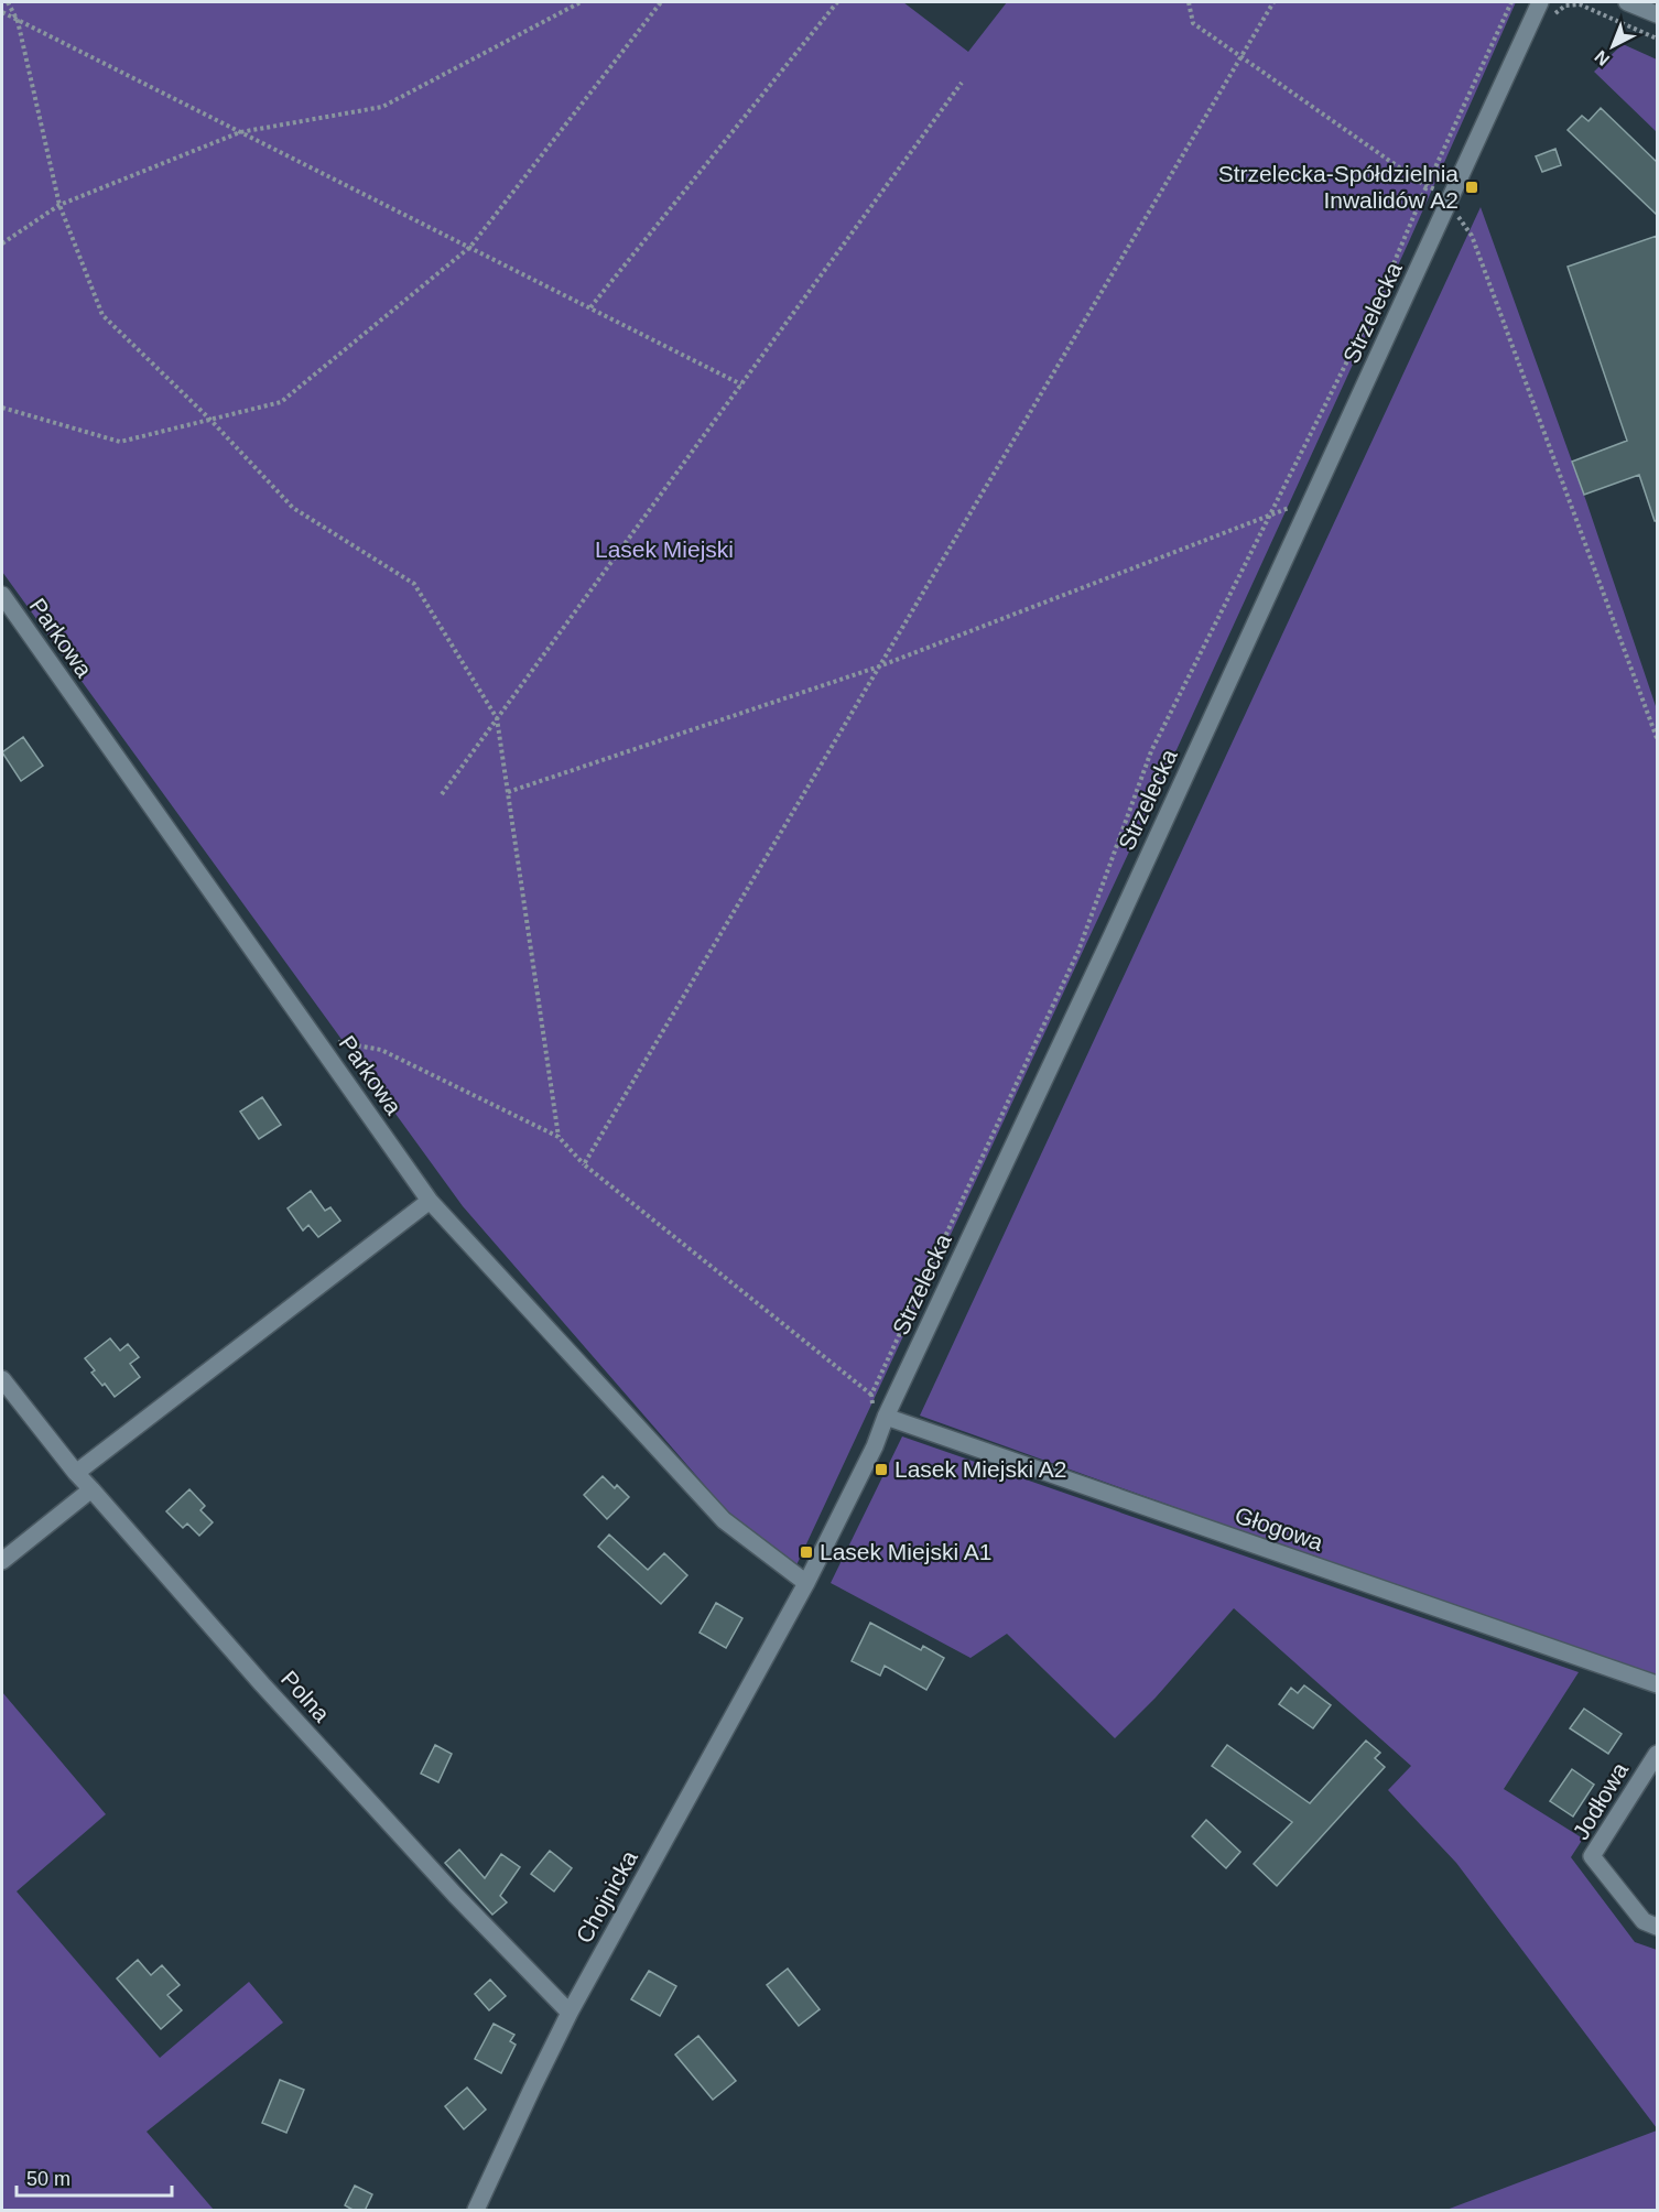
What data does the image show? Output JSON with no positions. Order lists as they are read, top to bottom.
{
  "streets": {
    "street": [
      "Strzelecka",
      "Parkowa",
      "Głogowa",
      "Polna",
      "Jodłowa",
      "Chojnicka"
    ]
  },
  "crossings": [
    ["Strzelecka", "Parkowa"],
    ["Strzelecka", "Głogowa"],
    ["Strzelecka", "Chojnicka"],
    ["Polna", "Chojnicka"]
  ],
  "parks": ["Lasek Miejski"],
  "places": {
    "transit": ["Strzelecka-Spółdzielnia Inwalidów A2", "Lasek Miejski A2", "Lasek Miejski A1"]
  },
  "scale_bar": "50 m",
  "north": "bottom left"
}
